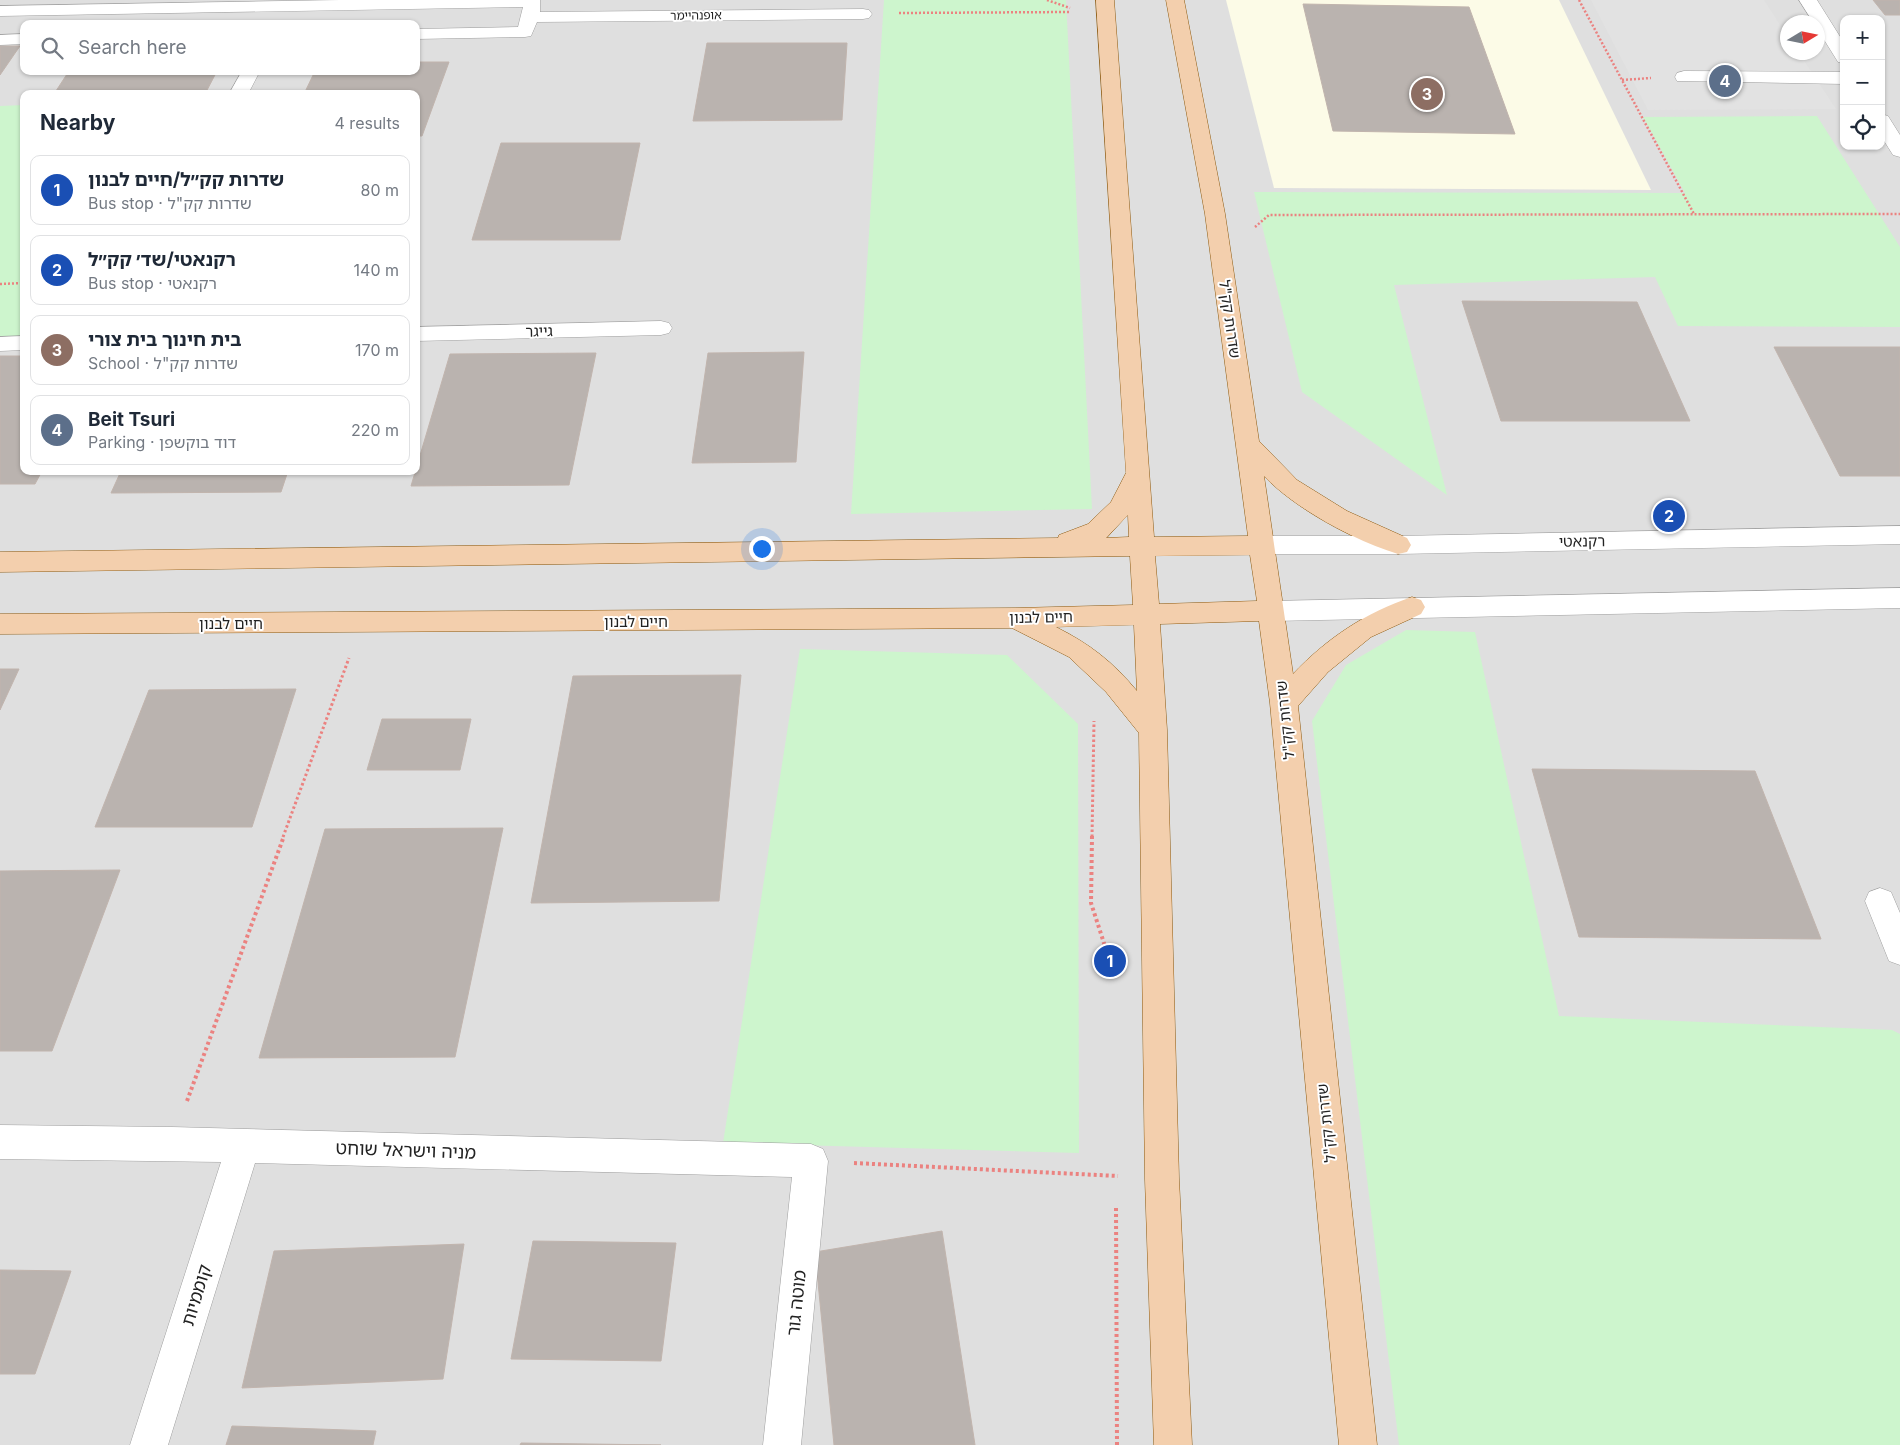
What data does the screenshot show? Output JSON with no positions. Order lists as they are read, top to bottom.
{
  "streets": {
    "main road": ["שדרות קק\"ל", "חיים לבנון"],
    "street": [
      "אופנהיימר",
      "גייגר",
      "רקנאטי",
      "מניה וישראל שוחט",
      "קוממיות",
      "מוטה גור"
    ]
  },
  "crossings": [
    ["שדרות קק\"ל", "רקנאטי"],
    ["שדרות קק\"ל", "חיים לבנון"],
    ["מניה וישראל שוחט", "קוממיות"],
    ["מניה וישראל שוחט", "מוטה גור"]
  ],
  "north": "right",
  "page": {
    "map_buttons": ["+", "−"],
    "search": "Search here",
    "pins": [
      "4",
      "3",
      "2",
      "1"
    ],
    "heading": ["Nearby", "4 results"],
    "list": [
      {
        "mark": "1",
        "name": "שדרות קק״ל/חיים לבנון",
        "note": "Bus stop · שדרות קק\"ל",
        "value": "80 m"
      },
      {
        "mark": "2",
        "name": "רקנאטי/שד׳ קק״ל",
        "note": "Bus stop · רקנאטי",
        "value": "140 m"
      },
      {
        "mark": "3",
        "name": "בית חינוך בית צורי",
        "note": "School · שדרות קק\"ל",
        "value": "170 m"
      },
      {
        "mark": "4",
        "name": "Beit Tsuri",
        "note": "Parking · דוד בוקשפן",
        "value": "220 m"
      }
    ]
  }
}
